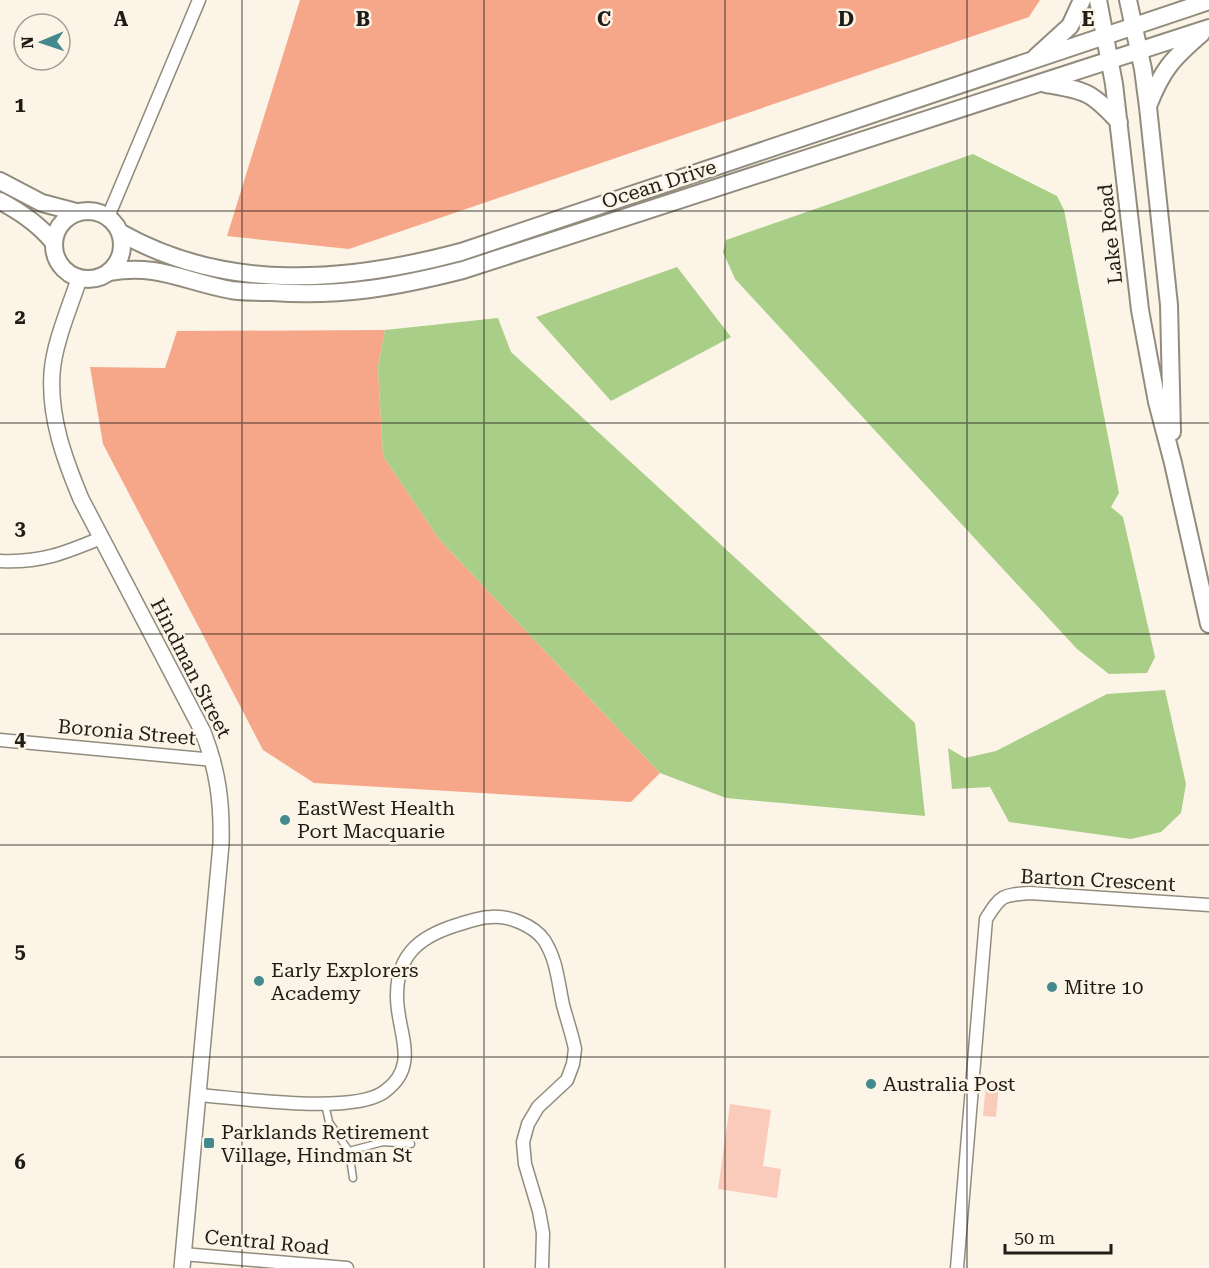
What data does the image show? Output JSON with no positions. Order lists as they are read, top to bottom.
{
  "streets": {
    "main road": ["Ocean Drive", "Lake Road"],
    "street": [
      "Hindman Street",
      "Boronia Street",
      "Barton Crescent",
      "Central Road"
    ]
  },
  "crossings": [
    ["Ocean Drive", "Lake Road"],
    ["Ocean Drive", "Hindman Street"],
    ["Hindman Street", "Boronia Street"],
    ["Hindman Street", "Central Road"]
  ],
  "places": {
    "other": [
      "EastWest Health Port Macquarie",
      "Early Explorers Academy",
      "Mitre 10",
      "Australia Post"
    ],
    "transit": ["Parklands Retirement Village, Hindman St"]
  },
  "scale_bar": "50 m",
  "north": "left",
  "grid": {
    "columns": [
      "A",
      "B",
      "C",
      "D",
      "E"
    ],
    "rows": [
      "1",
      "2",
      "3",
      "4",
      "5",
      "6"
    ]
  }
}
